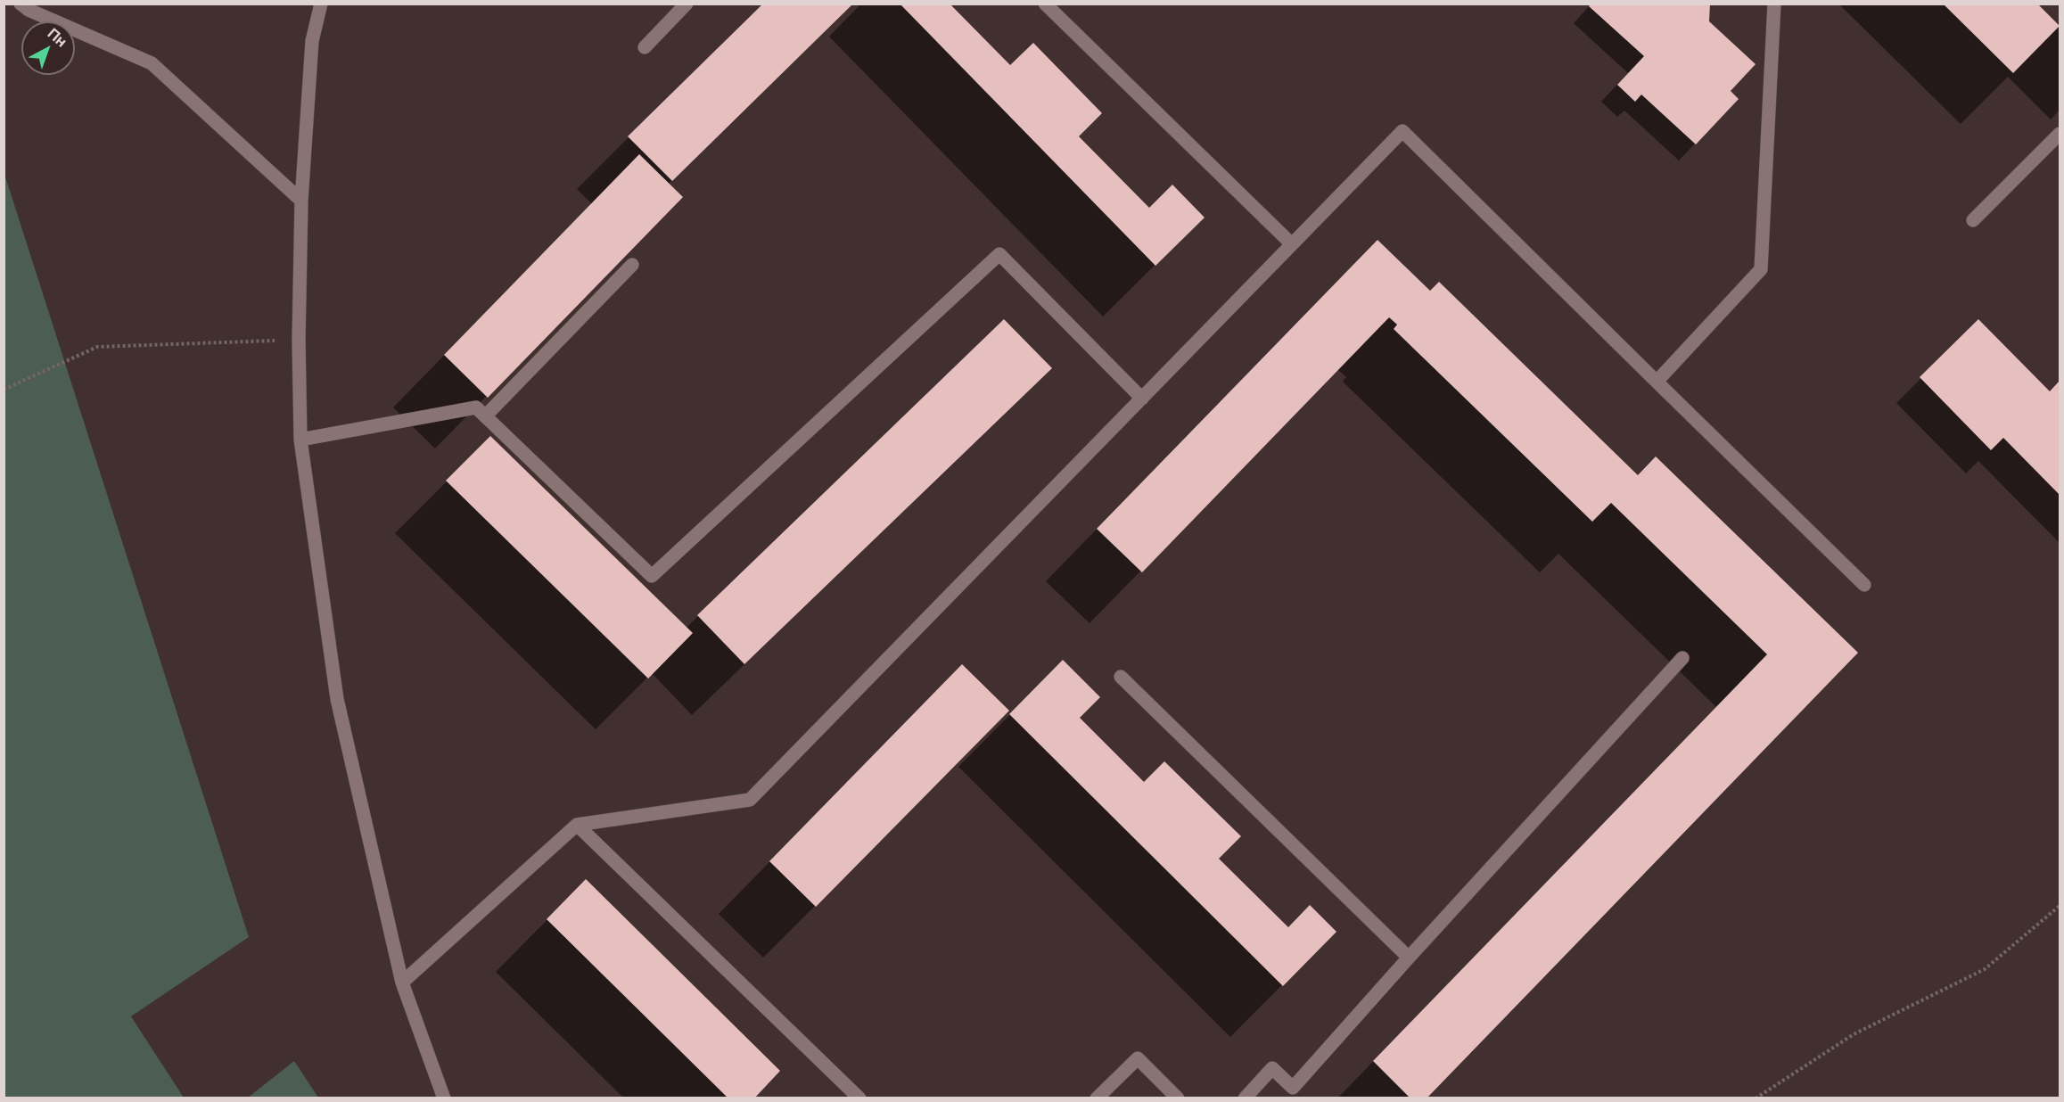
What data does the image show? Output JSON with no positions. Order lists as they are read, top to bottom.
{
  "north": "top right"
}
